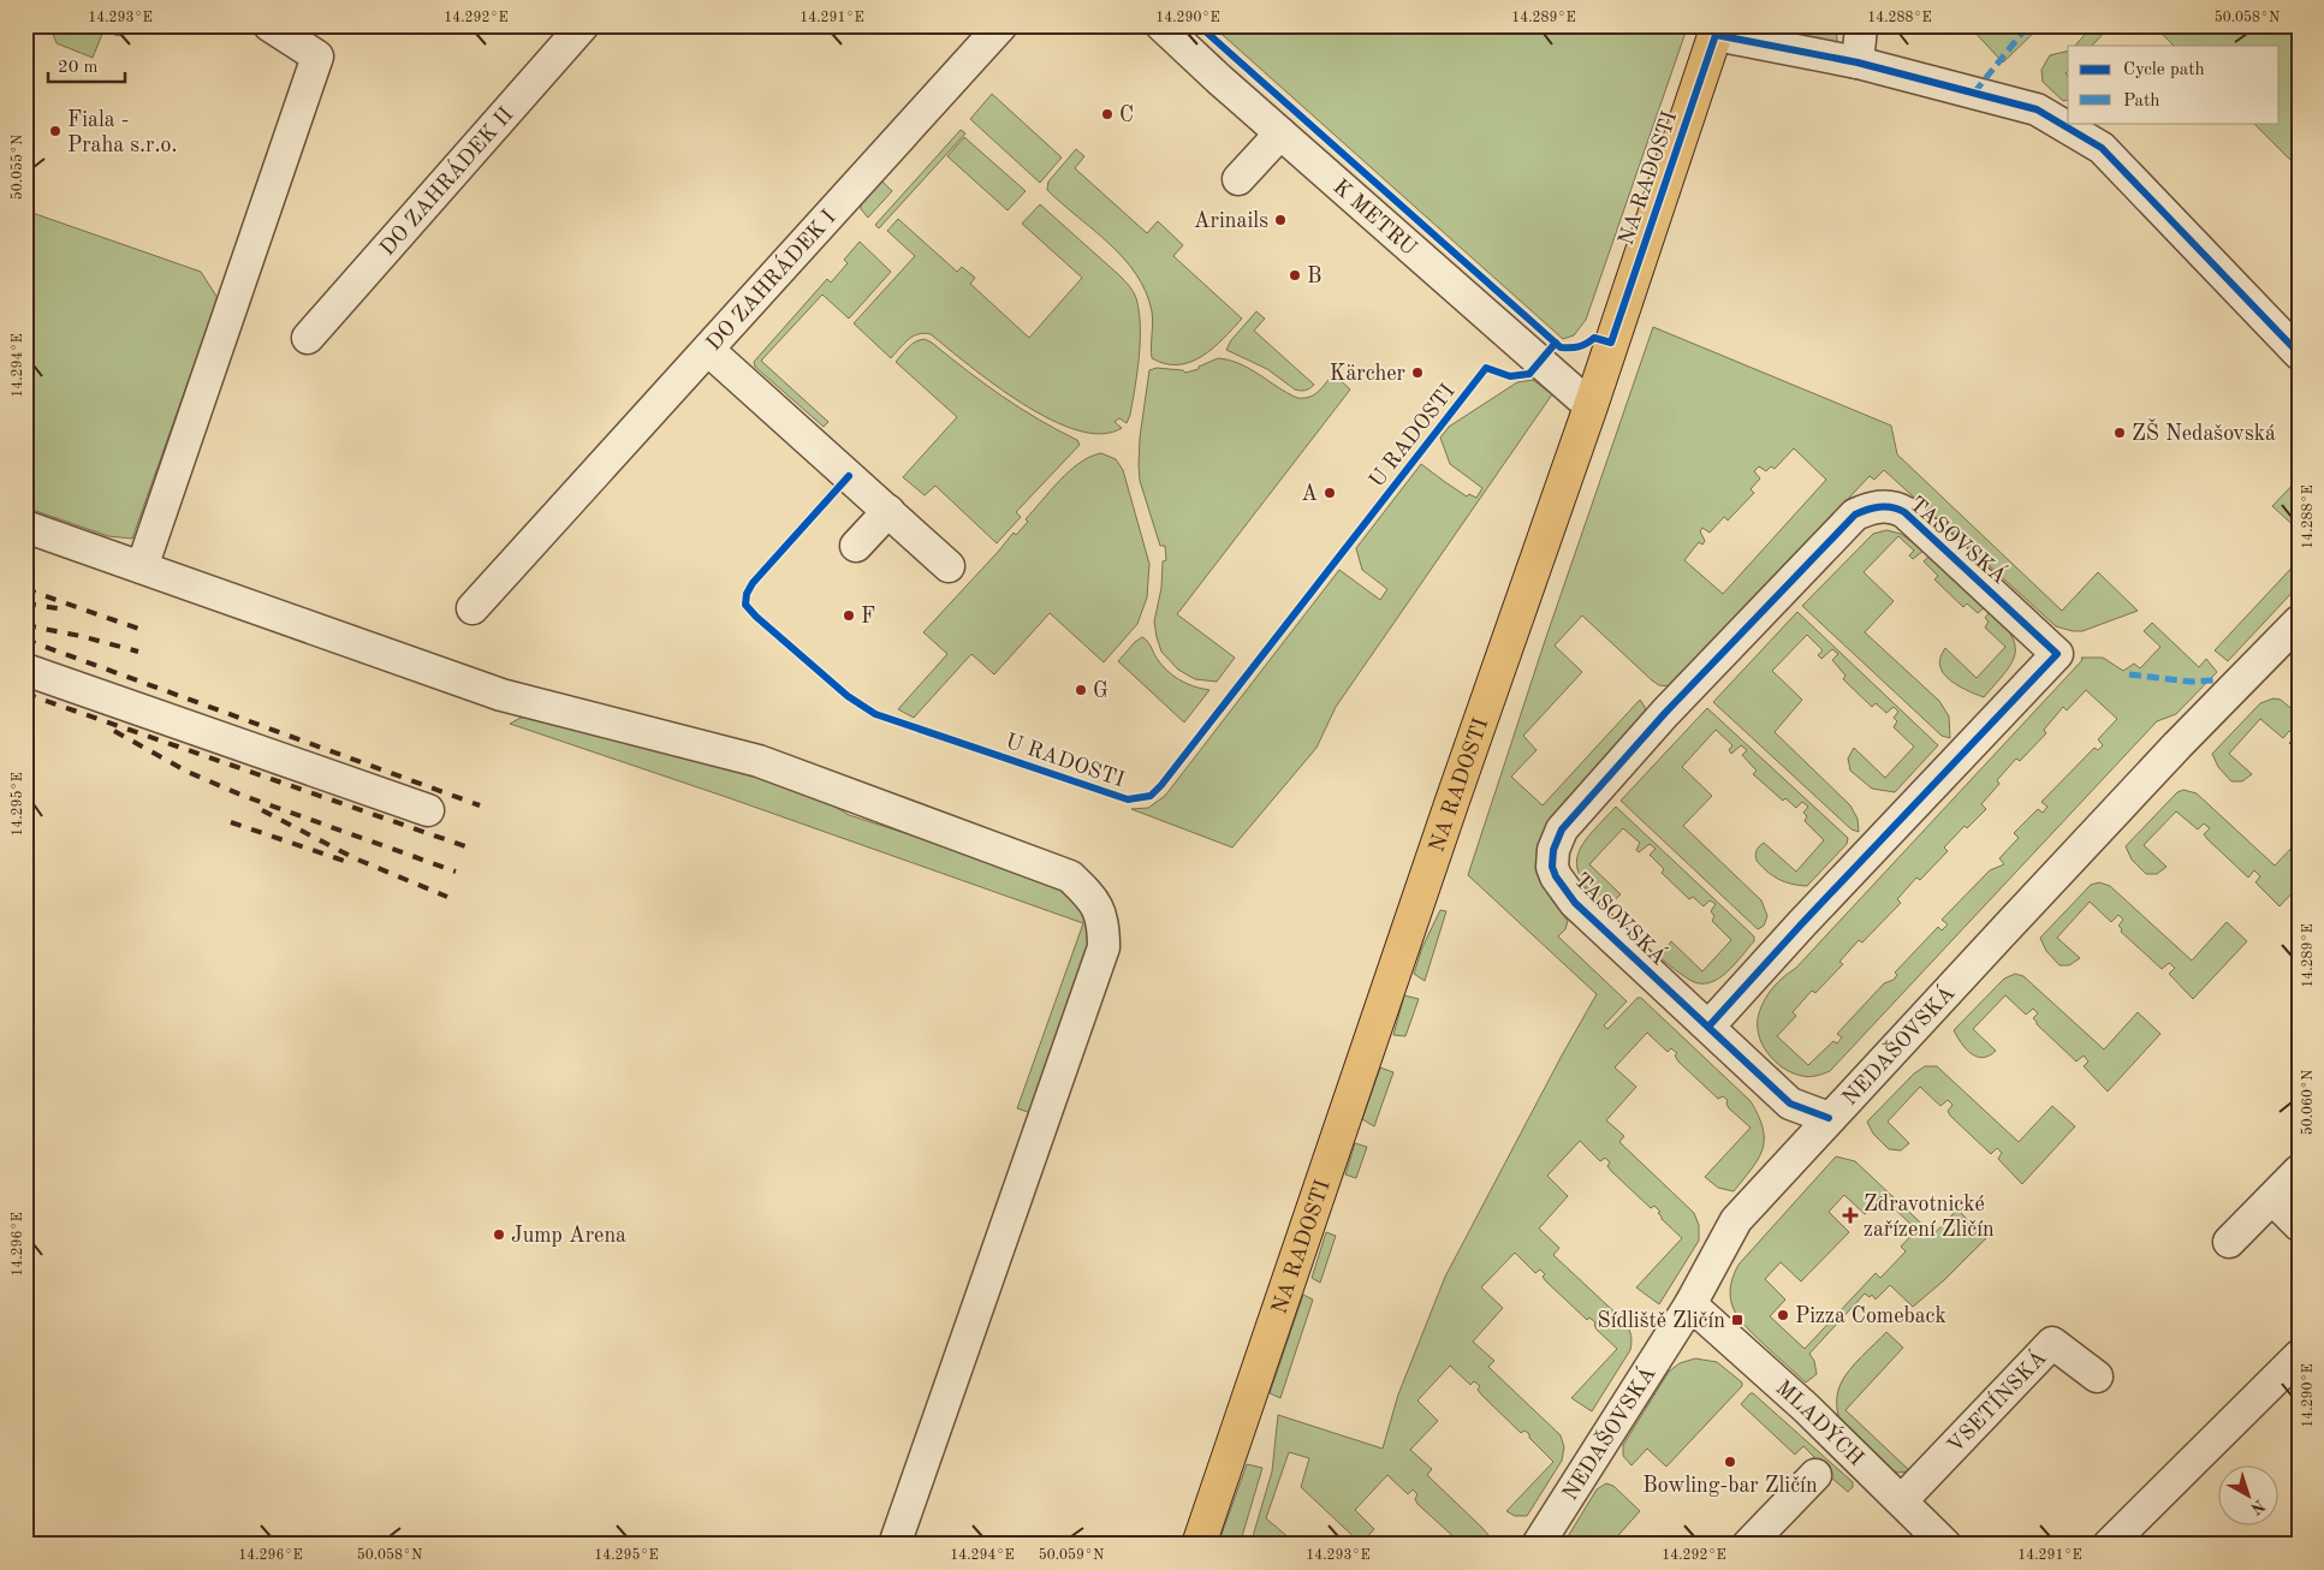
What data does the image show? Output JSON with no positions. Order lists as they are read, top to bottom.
{
  "streets": {
    "main road": ["NA RADOSTI"],
    "street": [
      "DO ZAHRÁDEK II",
      "K METRU",
      "DO ZAHRÁDEK I",
      "TASOVSKÁ",
      "NEDAŠOVSKÁ",
      "VSETÍNSKÁ",
      "MLADÝCH"
    ],
    "cycle path": ["U RADOSTI"]
  },
  "crossings": [
    ["NA RADOSTI", "K METRU"],
    ["TASOVSKÁ", "NEDAŠOVSKÁ"],
    ["NEDAŠOVSKÁ", "MLADÝCH"],
    ["VSETÍNSKÁ", "MLADÝCH"]
  ],
  "places": {
    "other": [
      "C",
      "Fiala - Praha s.r.o.",
      "Arinails",
      "B",
      "Kärcher",
      "ZŠ Nedašovská",
      "A",
      "F",
      "G",
      "Jump Arena",
      "Pizza Comeback",
      "Bowling-bar Zličín"
    ],
    "health": ["Zdravotnické zařízení Zličín"],
    "transit": ["Sídliště Zličín"]
  },
  "legend": ["Cycle path", "Path"],
  "scale_bar": "20 m",
  "north": "bottom right",
  "coordinates": [
    "14.293°E",
    "14.292°E",
    "14.291°E",
    "14.290°E",
    "14.289°E",
    "14.288°E",
    "50.058°N",
    "50.055°N",
    "14.294°E",
    "14.295°E",
    "50.060°N",
    "14.296°E",
    "50.059°N"
  ]
}
